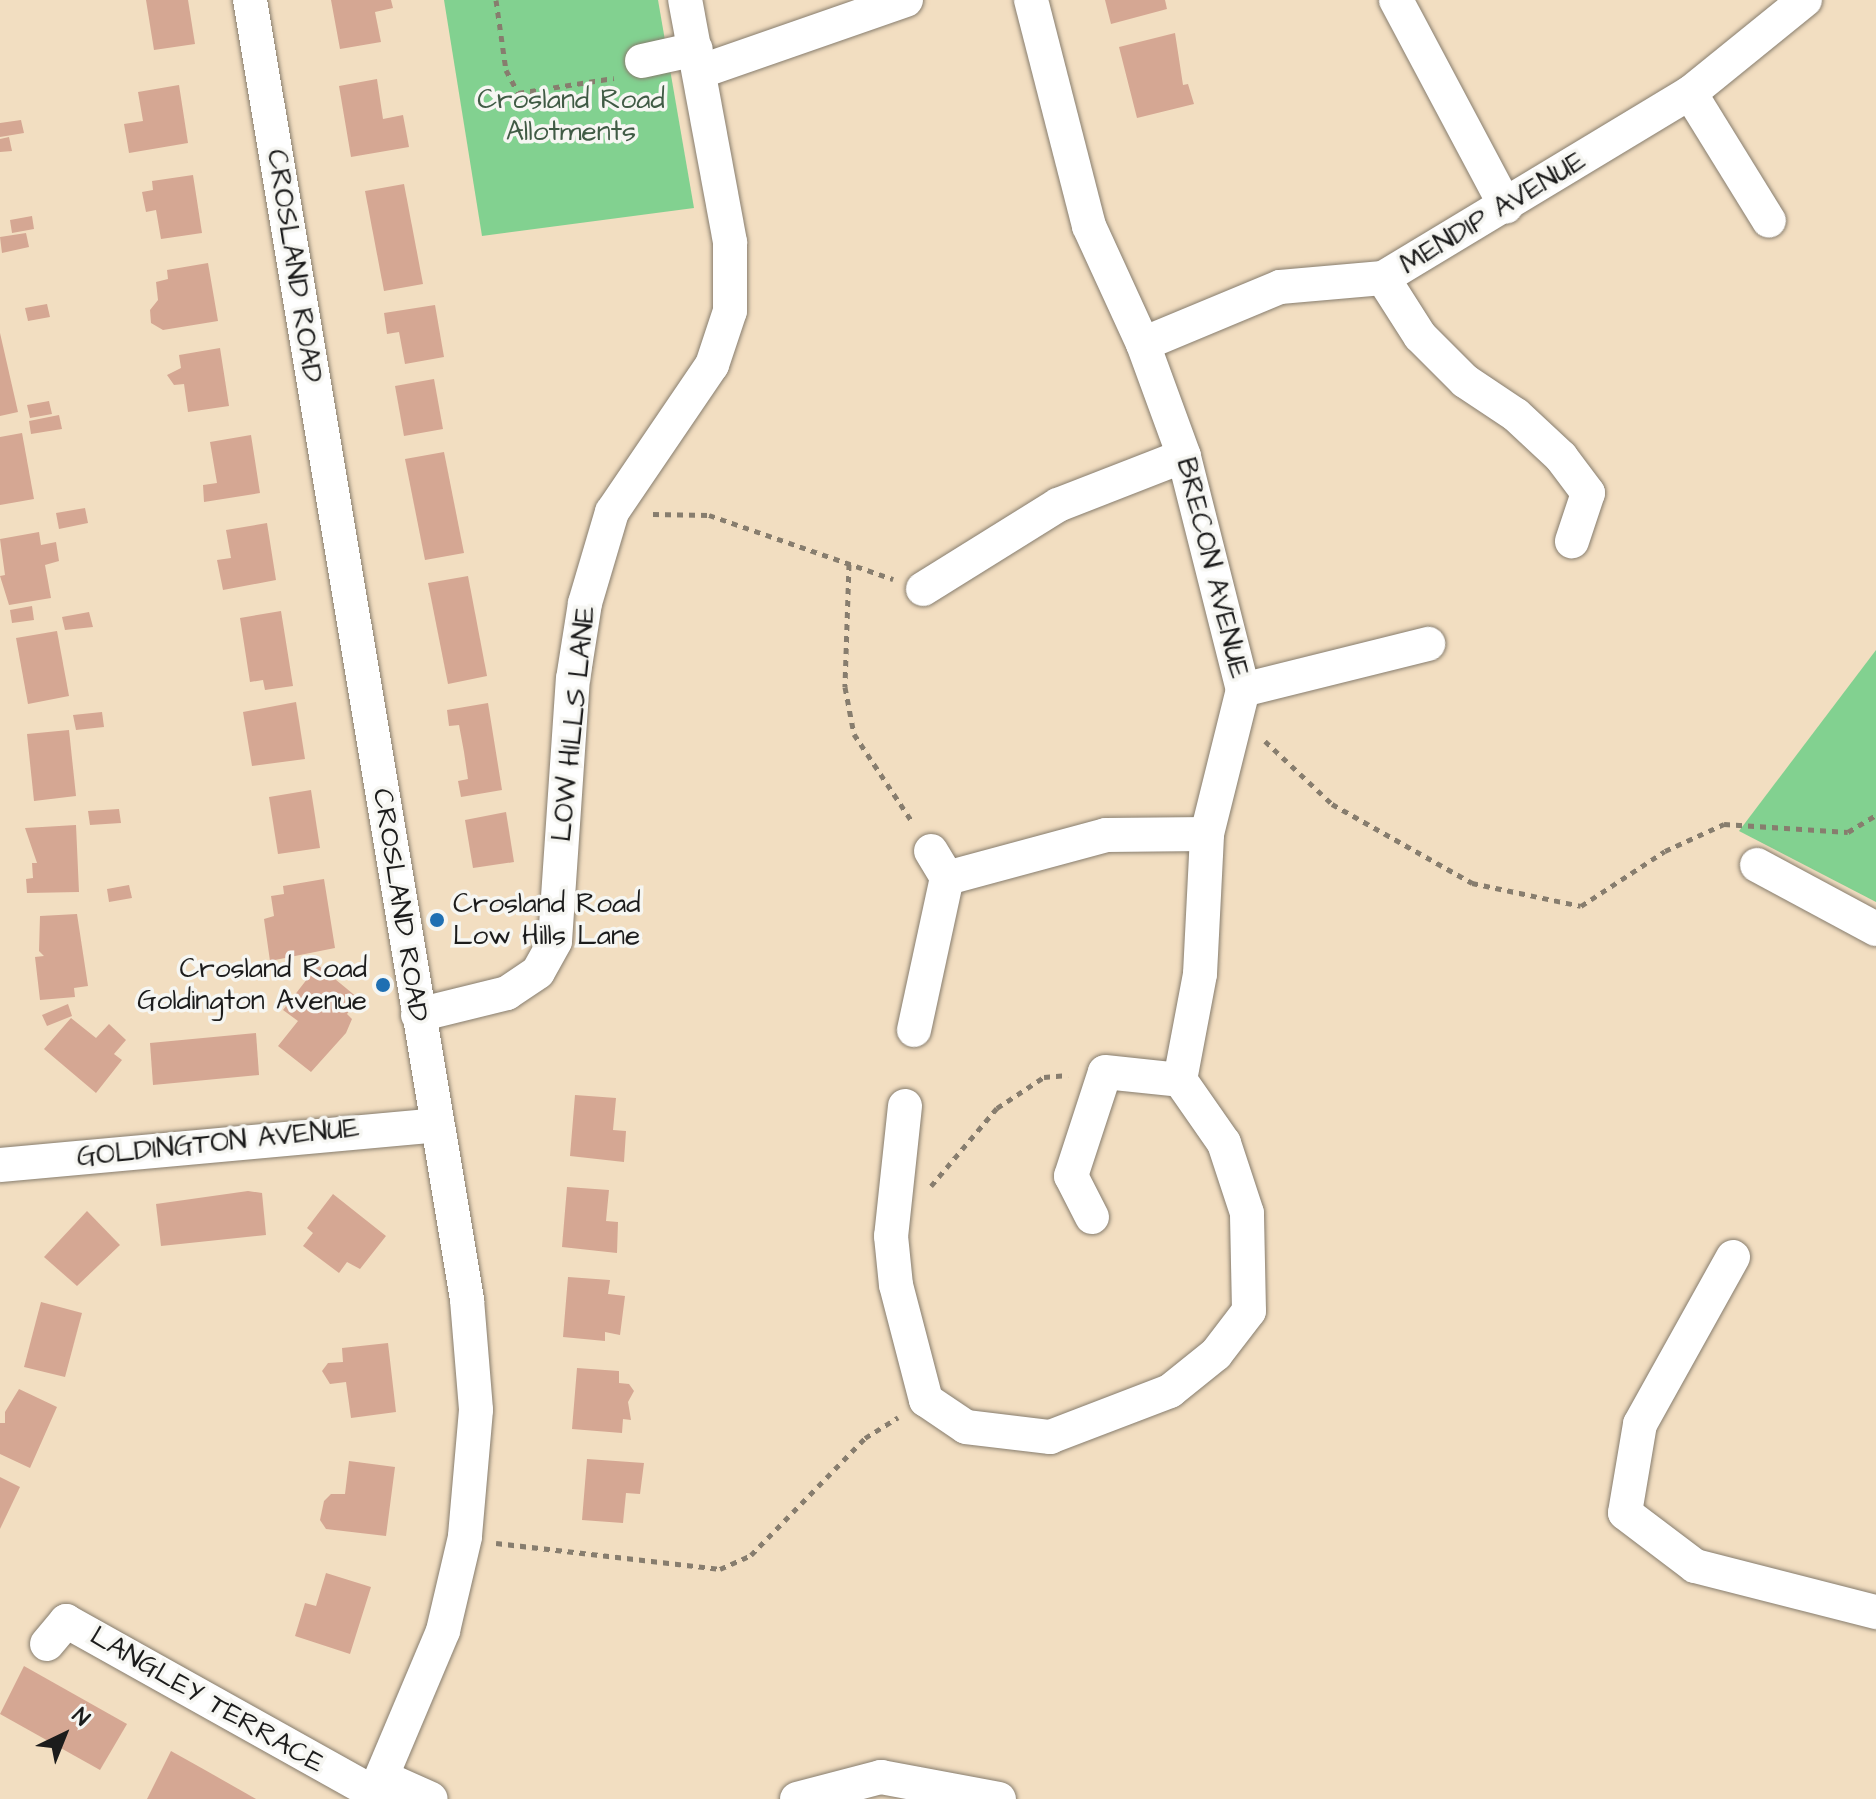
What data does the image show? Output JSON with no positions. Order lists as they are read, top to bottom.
{
  "streets": {
    "street": [
      "MENDIP AVENUE",
      "CROSLAND ROAD",
      "BRECON AVENUE",
      "LOW HILLS LANE",
      "GOLDINGTON AVENUE",
      "LANGLEY TERRACE"
    ]
  },
  "crossings": [
    ["MENDIP AVENUE", "BRECON AVENUE"],
    ["CROSLAND ROAD", "LOW HILLS LANE"],
    ["CROSLAND ROAD", "GOLDINGTON AVENUE"],
    ["CROSLAND ROAD", "LANGLEY TERRACE"]
  ],
  "parks": ["Crosland Road Allotments"],
  "places": ["Crosland Road Low Hills Lane", "Crosland Road Goldington Avenue"],
  "north": "top right"
}
